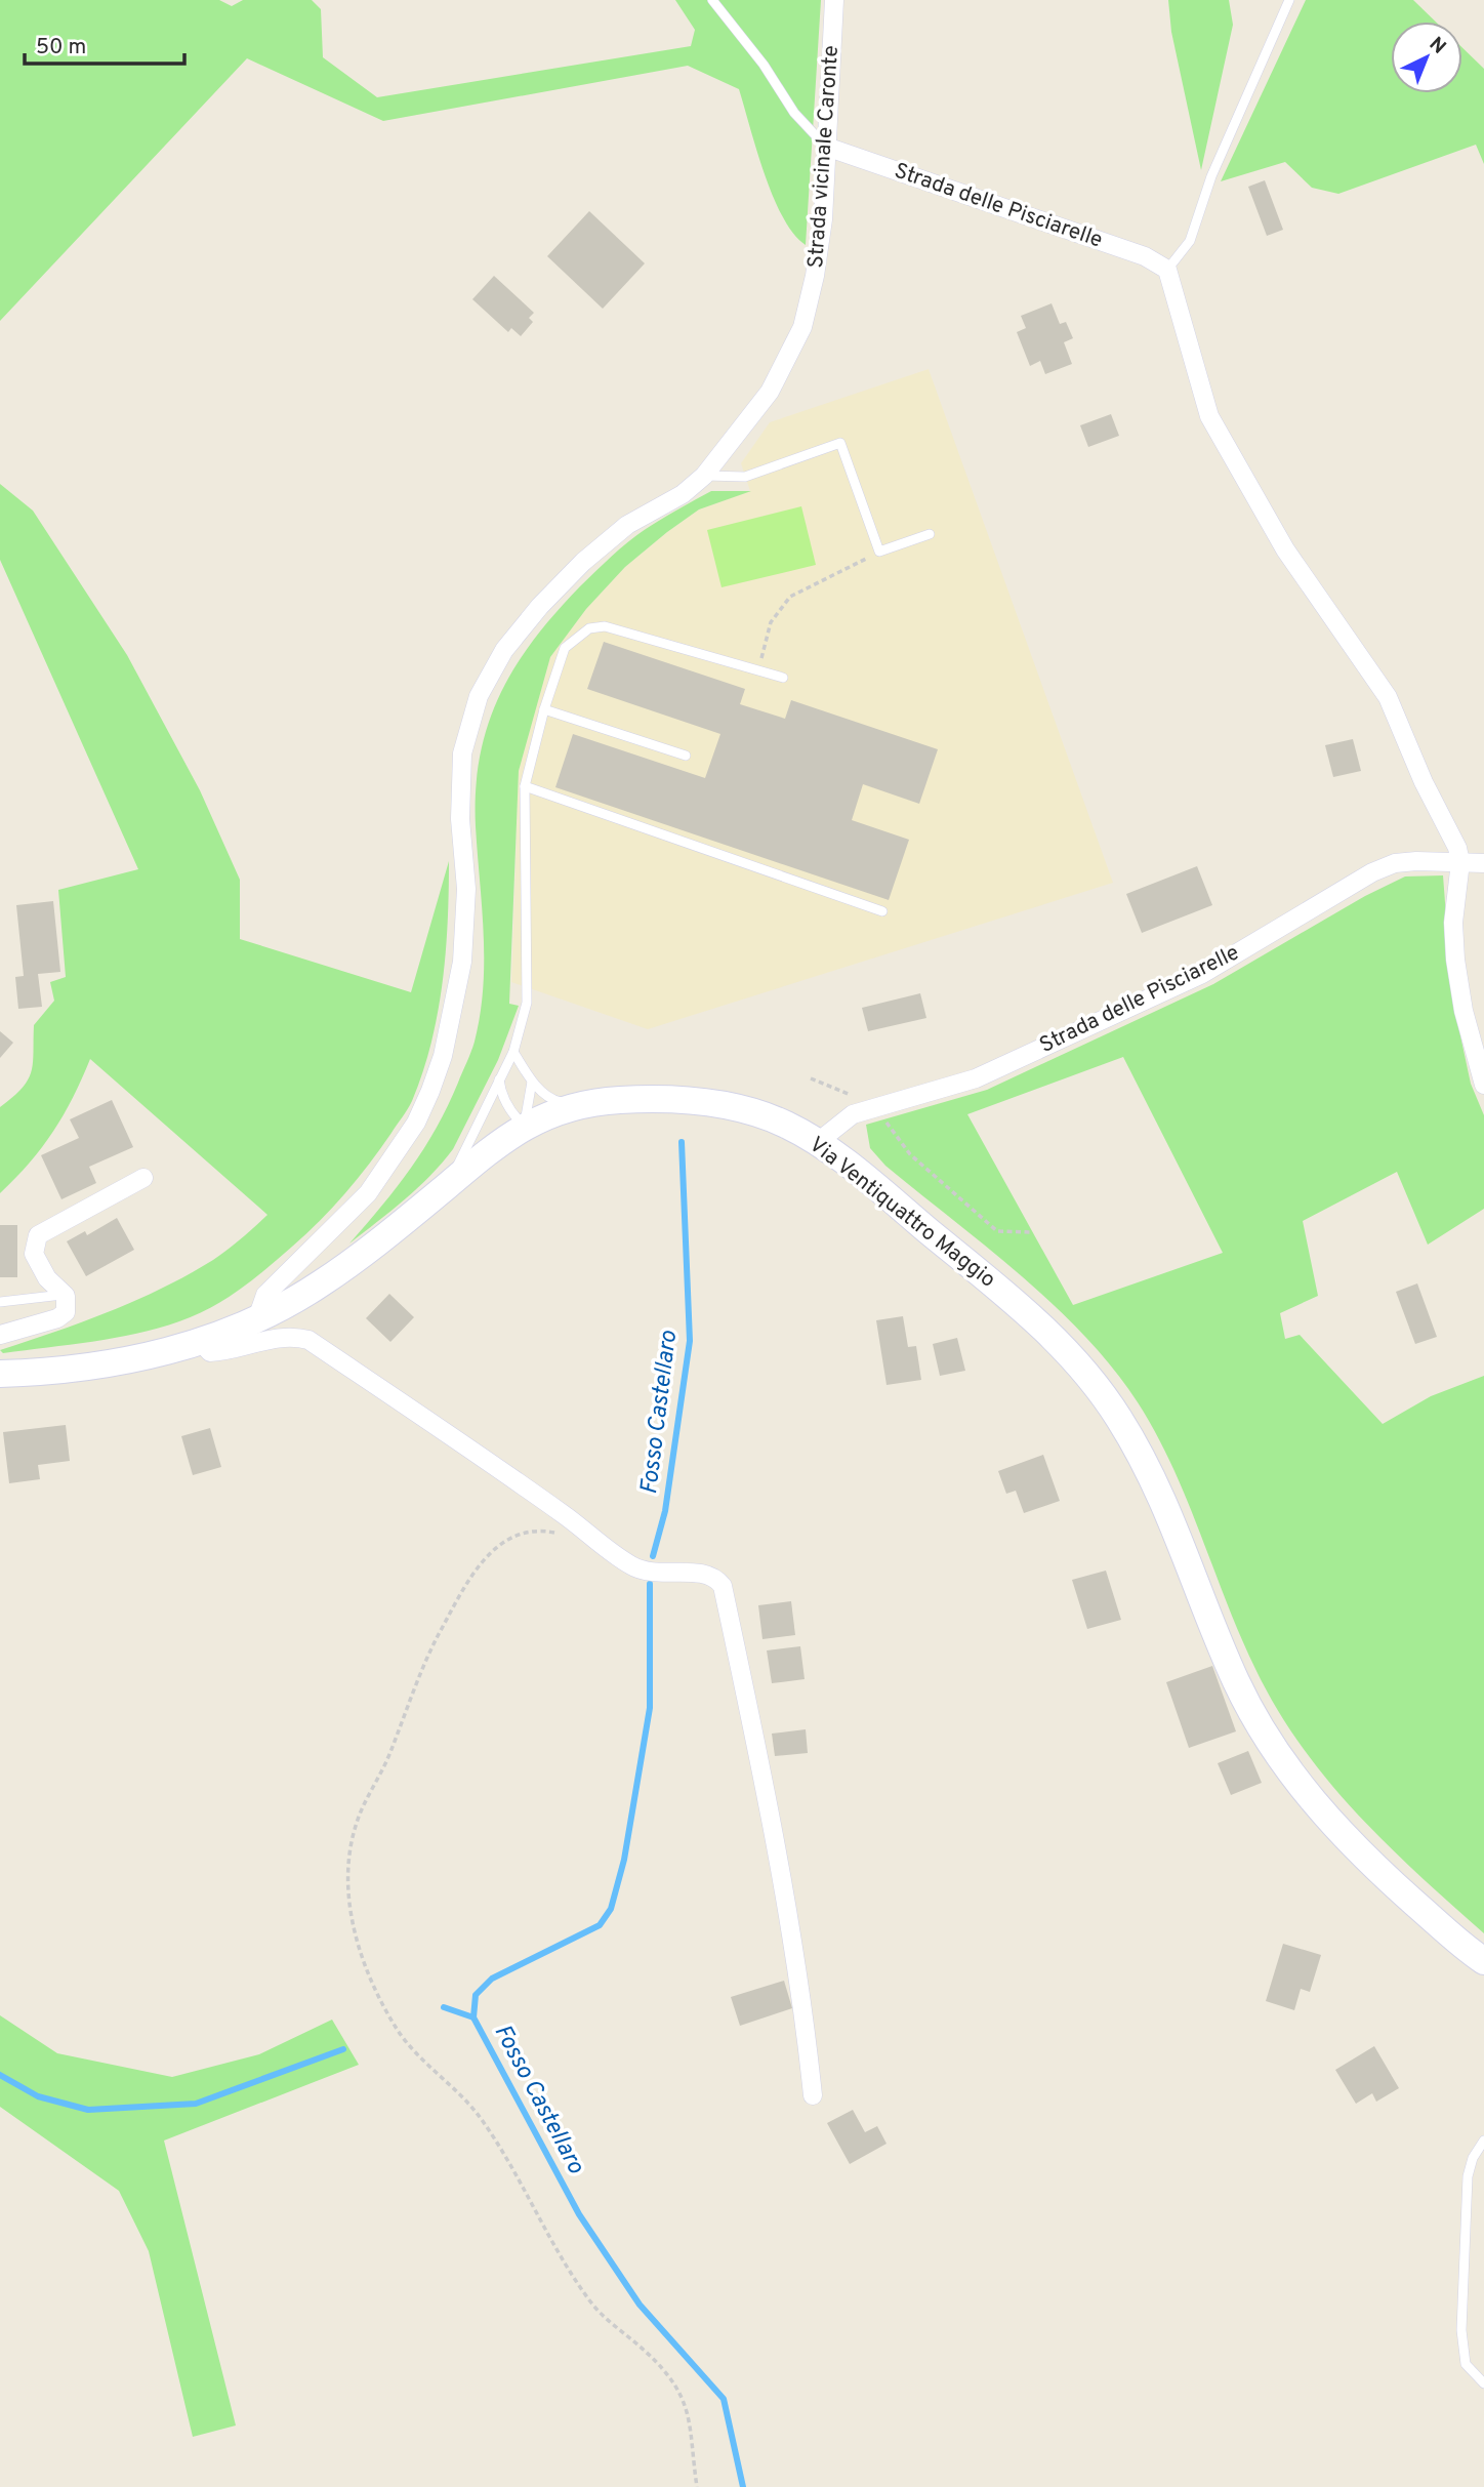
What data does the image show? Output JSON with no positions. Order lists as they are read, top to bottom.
{
  "streets": {
    "main road": ["Via Ventiquattro Maggio"],
    "street": ["Strada vicinale Caronte", "Strada delle Pisciarelle"]
  },
  "crossings": [
    ["Strada vicinale Caronte", "Strada delle Pisciarelle"],
    ["Strada vicinale Caronte", "Via Ventiquattro Maggio"],
    ["Strada delle Pisciarelle", "Via Ventiquattro Maggio"]
  ],
  "water": ["Fosso Castellaro"],
  "scale_bar": "50 m",
  "north": "top right"
}
